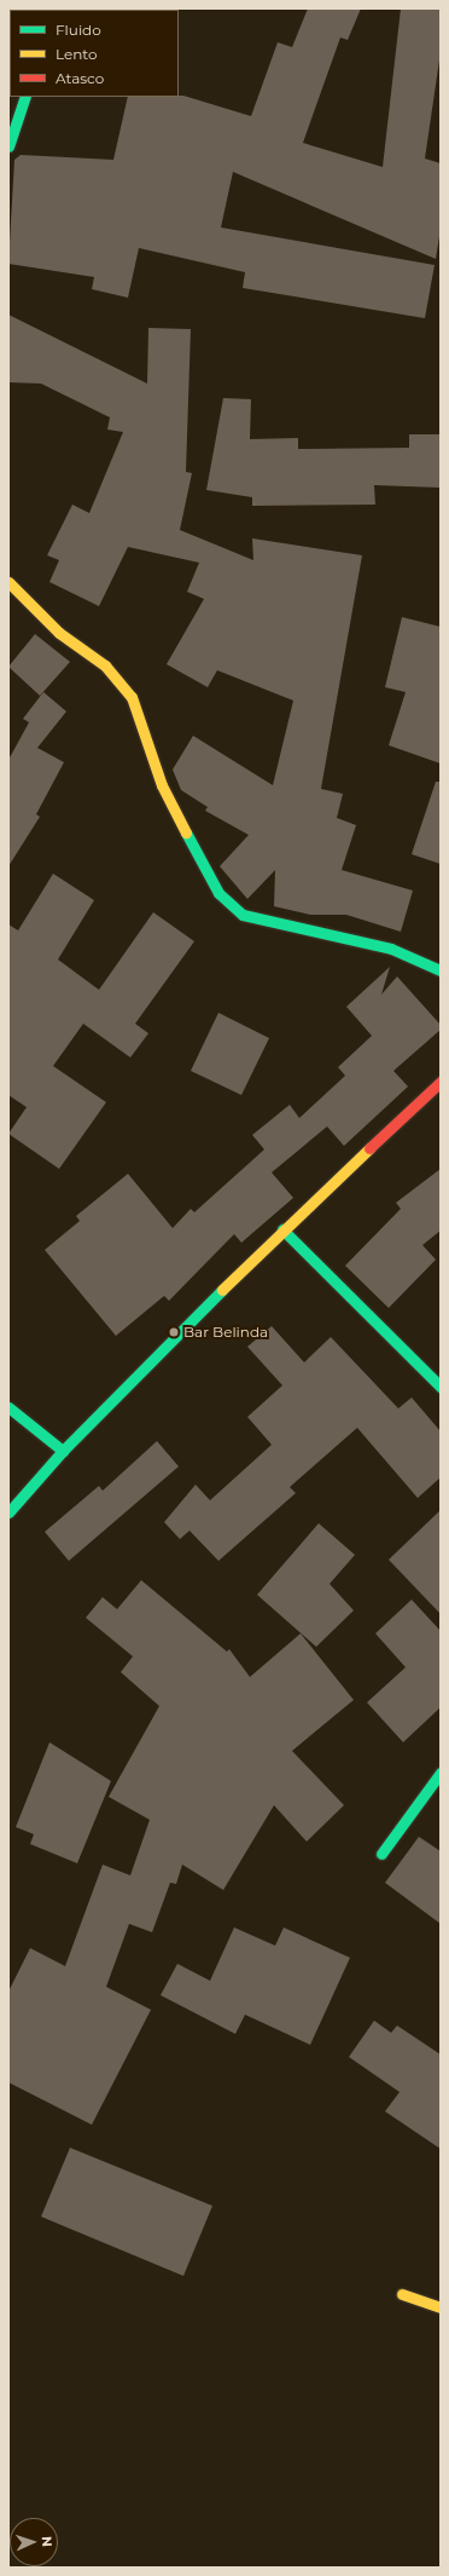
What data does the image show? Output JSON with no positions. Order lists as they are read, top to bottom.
{
  "places": ["Bar Belinda"],
  "legend": ["Fluido", "Lento", "Atasco"],
  "north": "right"
}
